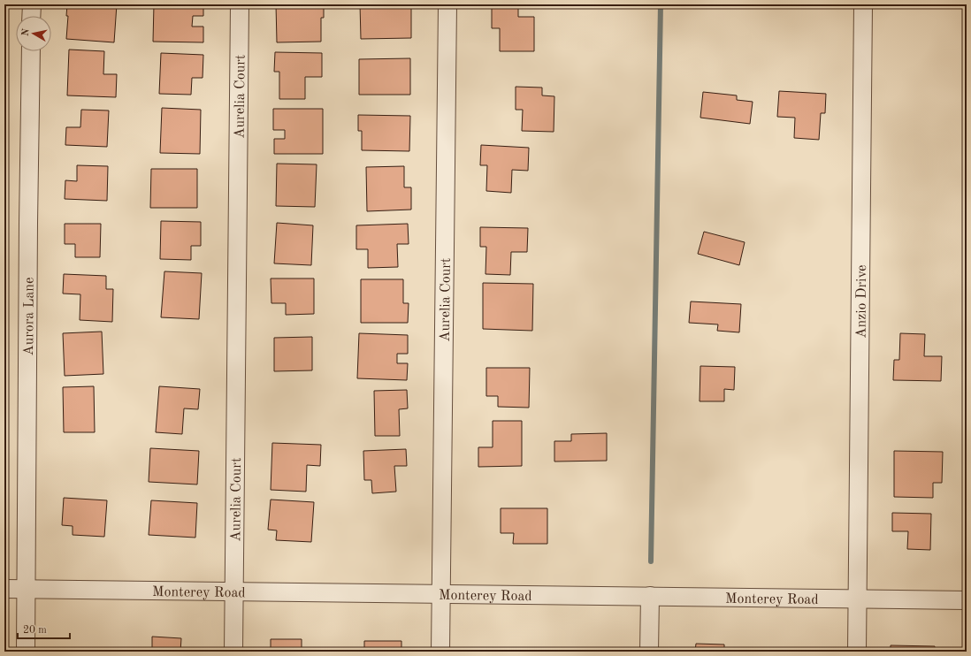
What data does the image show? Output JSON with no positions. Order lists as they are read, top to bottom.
{
  "streets": {
    "street": [
      "Aurelia Court",
      "Anzio Drive",
      "Aurora Lane",
      "Monterey Road"
    ]
  },
  "crossings": [
    ["Aurelia Court", "Monterey Road"],
    ["Anzio Drive", "Monterey Road"],
    ["Aurora Lane", "Monterey Road"]
  ],
  "scale_bar": "20 m",
  "north": "left"
}
